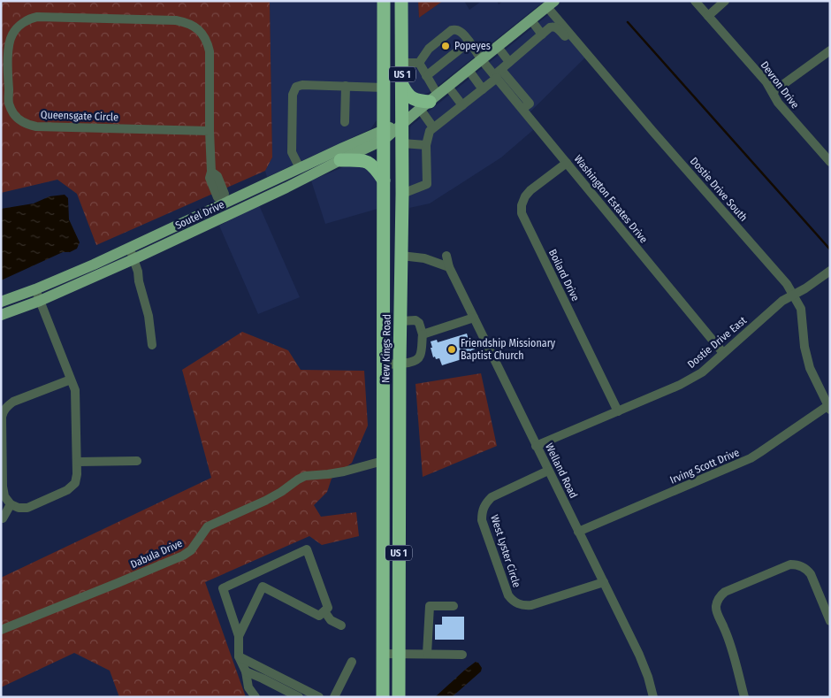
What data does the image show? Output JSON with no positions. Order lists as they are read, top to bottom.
{
  "streets": {
    "highway": ["US 1", "New Kings Road"],
    "main road": ["Soutel Drive"],
    "street": [
      "Devron Drive",
      "Queensgate Circle",
      "Dostie Drive South",
      "Washington Estates Drive",
      "Boilard Drive",
      "Dostie Drive East",
      "Irving Scott Drive",
      "Welland Road",
      "West Lyster Circle",
      "Dabula Drive"
    ]
  },
  "crossings": [
    ["Queensgate Circle", "Soutel Drive"],
    ["Dostie Drive South", "Soutel Drive"],
    ["Dostie Drive South", "Dostie Drive East"],
    ["Dostie Drive South", "Irving Scott Drive"],
    ["Washington Estates Drive", "Soutel Drive"],
    ["Washington Estates Drive", "Boilard Drive"],
    ["Washington Estates Drive", "Dostie Drive East"],
    ["Soutel Drive", "New Kings Road"],
    ["Boilard Drive", "Dostie Drive East"],
    ["Dostie Drive East", "Welland Road"],
    ["New Kings Road", "Dabula Drive"],
    ["Irving Scott Drive", "Welland Road"],
    ["Welland Road", "West Lyster Circle"]
  ],
  "places": ["Popeyes", "Friendship Missionary Baptist Church"]
}
